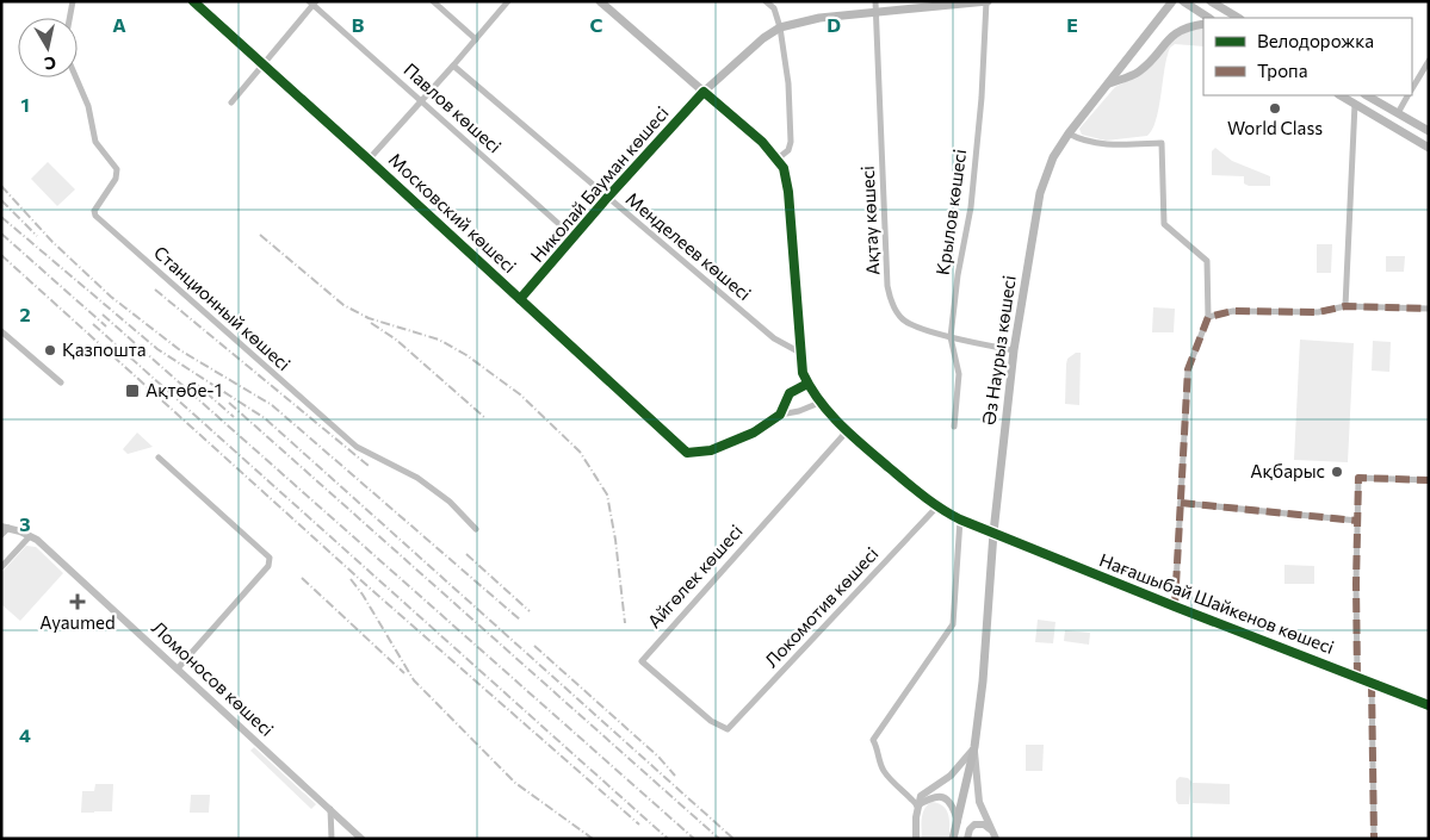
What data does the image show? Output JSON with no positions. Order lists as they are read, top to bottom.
{
  "streets": {
    "main road": ["Әз Наурыз көшесі"],
    "street": [
      "Павлов көшесі",
      "Николай Бауман көшесі",
      "Крылов көшесі",
      "Московский көшесі",
      "Ақтау көшесі",
      "Менделеев көшесі",
      "Станционный көшесі",
      "Айгөлек көшесі",
      "Нағашыбай Шайкенов көшесі",
      "Локомотив көшесі",
      "Ломоносов көшесі"
    ]
  },
  "crossings": [
    ["Павлов көшесі", "Николай Бауман көшесі"],
    ["Николай Бауман көшесі", "Московский көшесі"],
    ["Николай Бауман көшесі", "Менделеев көшесі"],
    ["Крылов көшесі", "Ақтау көшесі"],
    ["Ақтау көшесі", "Әз Наурыз көшесі"],
    ["Әз Наурыз көшесі", "Нағашыбай Шайкенов көшесі"],
    ["Айгөлек көшесі", "Нағашыбай Шайкенов көшесі"],
    ["Айгөлек көшесі", "Локомотив көшесі"],
    ["Нағашыбай Шайкенов көшесі", "Локомотив көшесі"]
  ],
  "places": {
    "other": ["World Class", "Қазпошта", "Ақбарыс"],
    "transit": ["Ақтөбе-1"],
    "health": ["Ayaumed"]
  },
  "legend": ["Велодорожка", "Тропа"],
  "north": "bottom",
  "grid": {
    "columns": [
      "A",
      "B",
      "C",
      "D",
      "E"
    ],
    "rows": [
      "1",
      "2",
      "3",
      "4"
    ]
  }
}
